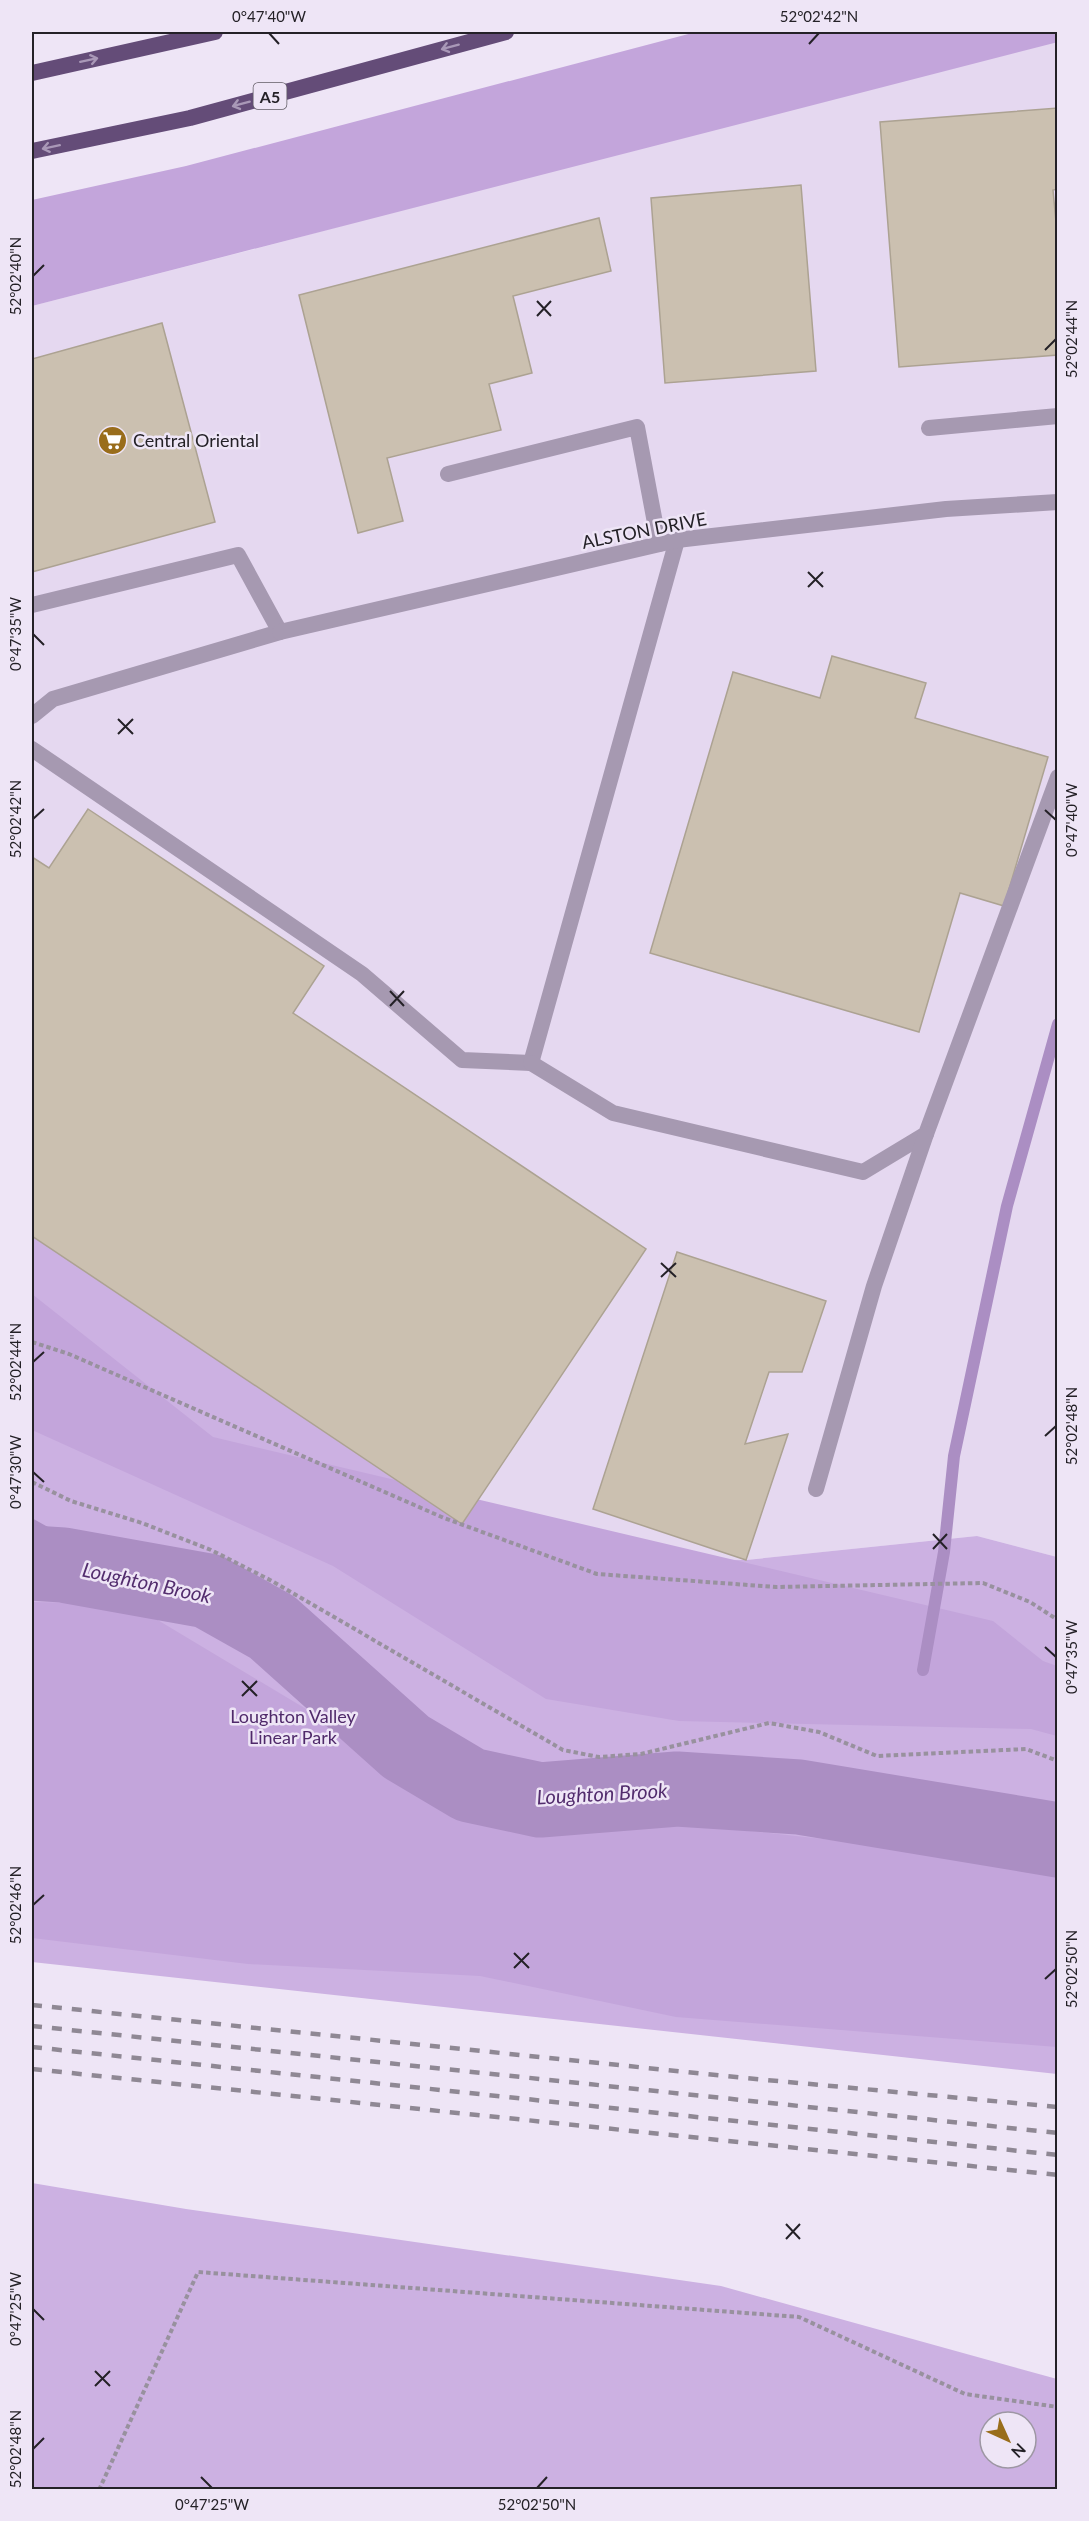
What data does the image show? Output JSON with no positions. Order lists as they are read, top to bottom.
{
  "streets": {
    "highway": ["A5"],
    "street": ["ALSTON DRIVE"]
  },
  "water": ["Loughton Brook"],
  "parks": ["Loughton Valley Linear Park"],
  "places": {
    "supermarket": ["Central Oriental"]
  },
  "north": "bottom right",
  "coordinates": [
    "0°47'40\"W",
    "52°02'42\"N",
    "52°02'40\"N",
    "52°02'44\"N",
    "0°47'35\"W",
    "52°02'48\"N",
    "0°47'30\"W",
    "52°02'46\"N",
    "52°02'50\"N",
    "0°47'25\"W"
  ]
}
